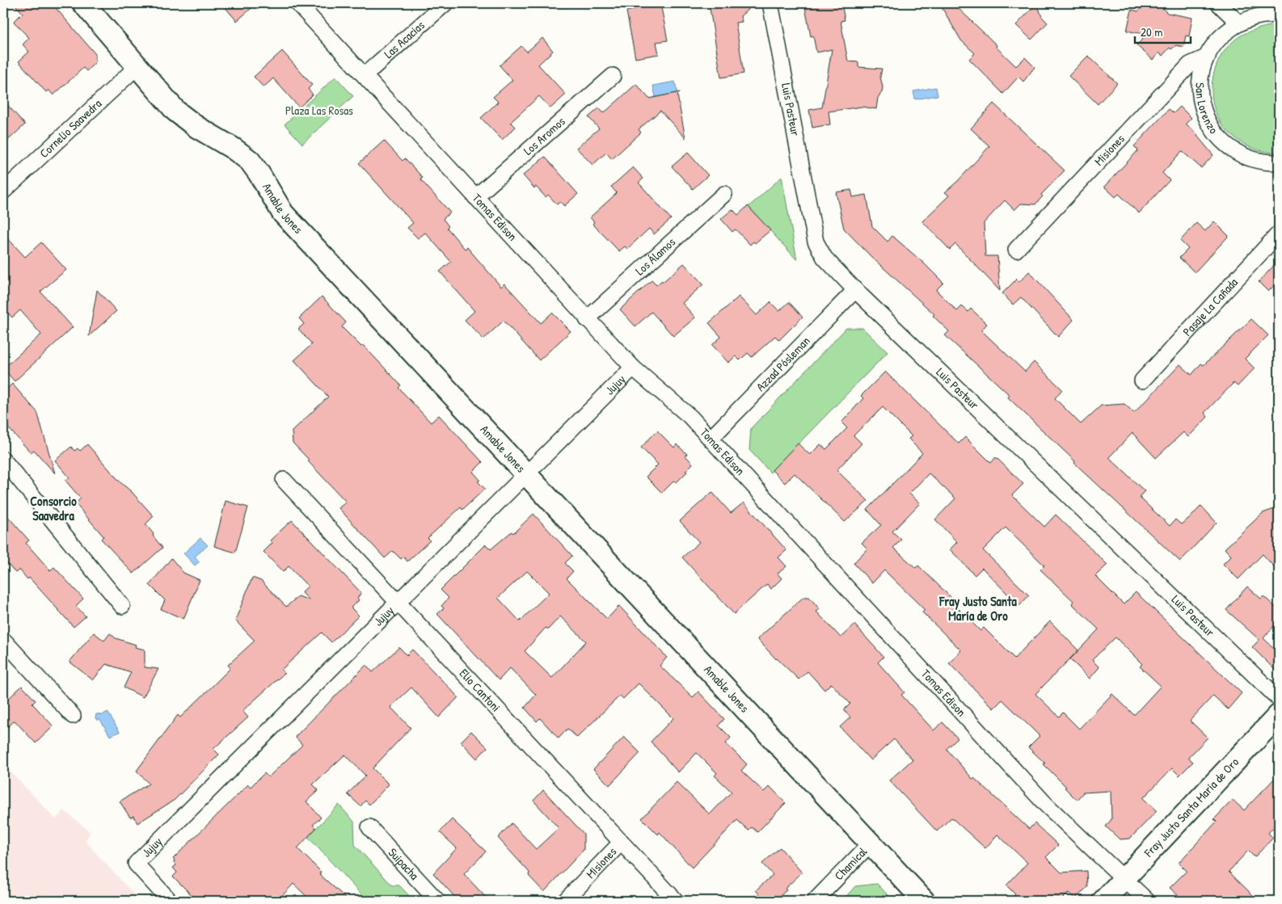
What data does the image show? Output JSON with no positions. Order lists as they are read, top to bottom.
{
  "streets": {
    "street": [
      "Las Acacias",
      "San Lorenzo",
      "Luis Pasteur",
      "Cornelio Saavedra",
      "Los Aromos",
      "Misiones",
      "Amable Jones",
      "Tomas Edison",
      "Los Álamos",
      "Pasaje La Cañada",
      "Azzad Pósleman",
      "Jujuy",
      "Elio Cantoni",
      "Fray Justo Santa María de Oro",
      "Chamical",
      "Suipacha"
    ]
  },
  "crossings": [
    ["Las Acacias", "Tomas Edison"],
    ["San Lorenzo", "Misiones"],
    ["Luis Pasteur", "Azzad Pósleman"],
    ["Cornelio Saavedra", "Amable Jones"],
    ["Los Aromos", "Tomas Edison"],
    ["Misiones", "Elio Cantoni"],
    ["Amable Jones", "Jujuy"],
    ["Amable Jones", "Chamical"],
    ["Tomas Edison", "Los Álamos"],
    ["Tomas Edison", "Azzad Pósleman"],
    ["Tomas Edison", "Jujuy"],
    ["Tomas Edison", "Fray Justo Santa María de Oro"],
    ["Jujuy", "Elio Cantoni"]
  ],
  "districts": ["Consorcio Saavedra", "Fray Justo Santa María de Oro"],
  "parks": ["Plaza Las Rosas"],
  "scale_bar": "20 m"
}
